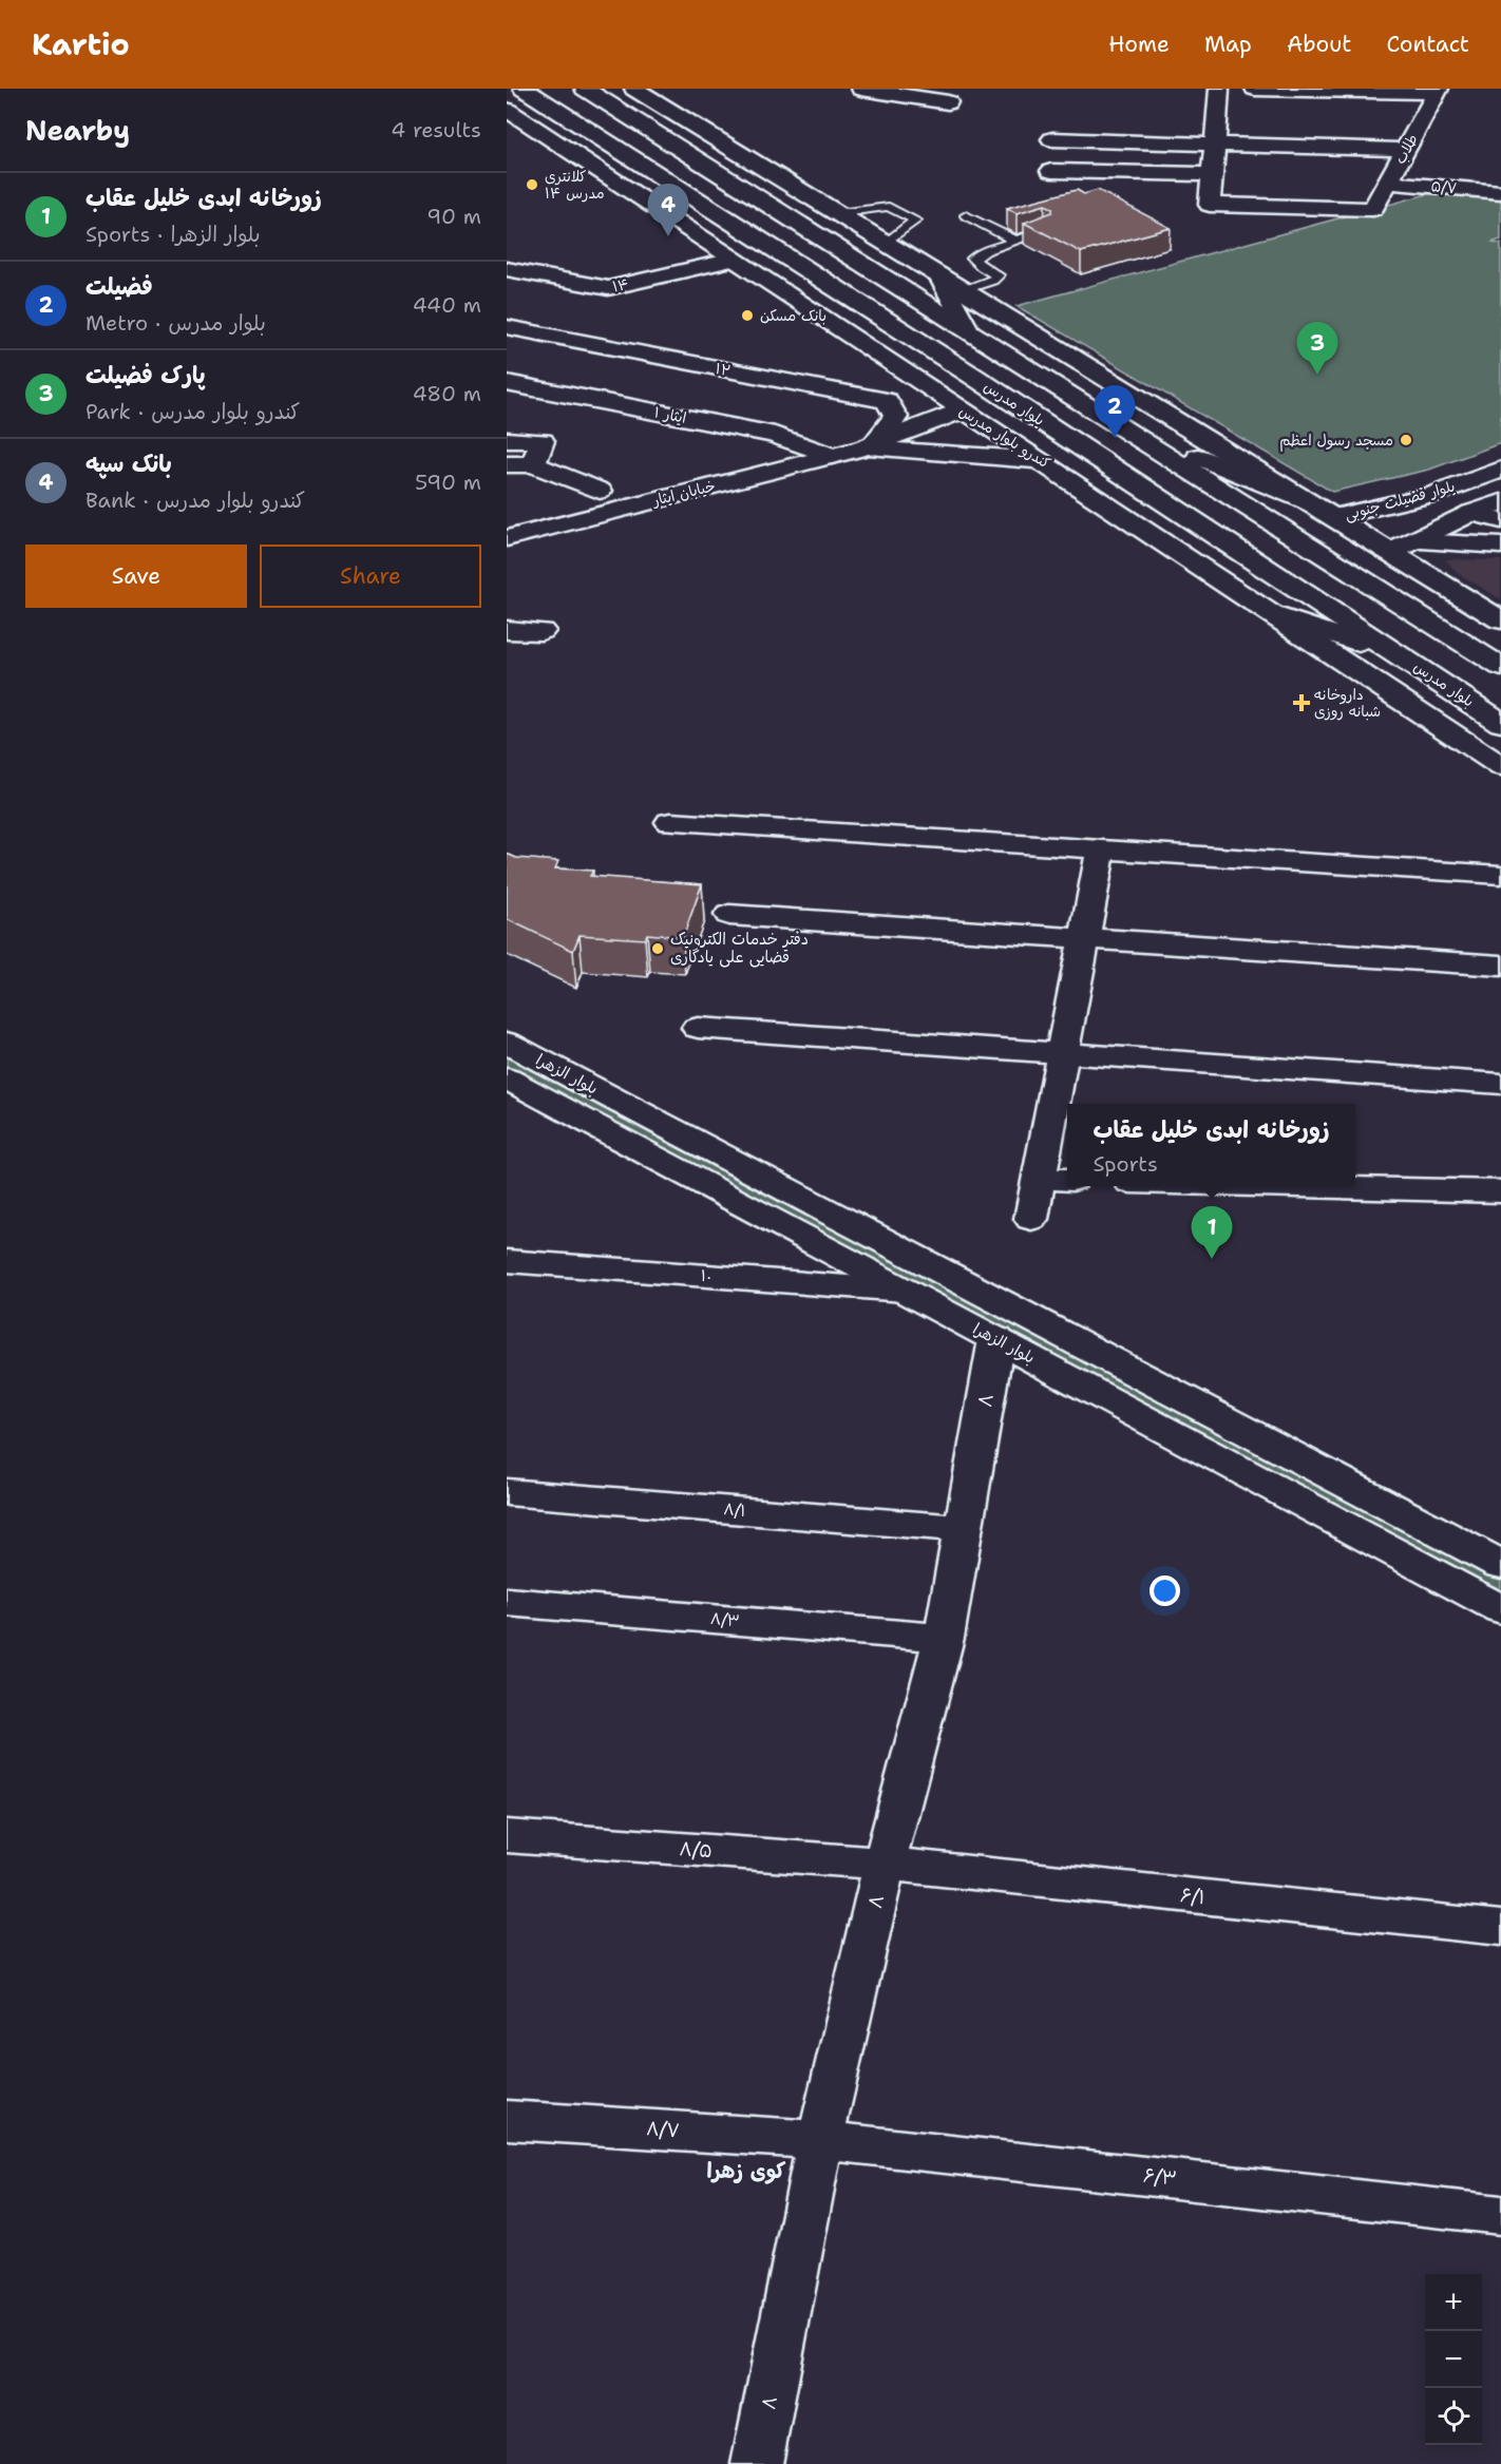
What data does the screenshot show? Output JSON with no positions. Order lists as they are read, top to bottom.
{
  "streets": {
    "main road": [
      "طلاب",
      "۵/۷",
      "۱۴",
      "۱۲",
      "بلوار مدرس",
      "ایثار ۱",
      "کندرو بلوار مدرس",
      "خیابان ایثار",
      "بلوار فضیلت جنوبی",
      "بلوار الزهرا",
      "۱۰",
      "۸",
      "۸/۱",
      "۸/۳",
      "۸/۵",
      "۶/۱",
      "۸/۷",
      "۶/۳"
    ]
  },
  "crossings": [
    ["طلاب", "۵/۷"],
    ["۱۴", "کندرو بلوار مدرس"],
    ["ایثار ۱", "خیابان ایثار"],
    ["بلوار الزهرا", "۱۰"],
    ["بلوار الزهرا", "۸"],
    ["۸", "۸/۱"],
    ["۸", "۸/۳"],
    ["۸", "۸/۵"],
    ["۸", "۶/۱"],
    ["۸", "۸/۷"],
    ["۸", "۶/۳"],
    ["۸/۵", "۶/۱"],
    ["۸/۷", "۶/۳"]
  ],
  "districts": ["کوی زهرا"],
  "places": {
    "other": [
      "کلانتری ۱۴ مدرس",
      "بانک مسکن",
      "مسجد رسول اعظم",
      "دفتر خدمات الکترونیک قضایی علی یادگاری"
    ],
    "health": ["داروخانه شبانه روزی"]
  },
  "page": {
    "header": "Kartio",
    "nav": [
      "Home",
      "Map",
      "About",
      "Contact"
    ],
    "heading": ["Nearby", "4 results"],
    "list": [
      {
        "mark": "1",
        "name": "زورخانه ابدی خلیل عقاب",
        "note": "Sports · بلوار الزهرا",
        "value": "90 m"
      },
      {
        "mark": "2",
        "name": "فضیلت",
        "note": "Metro · بلوار مدرس",
        "value": "440 m"
      },
      {
        "mark": "3",
        "name": "پارک فضیلت",
        "note": "Park · کندرو بلوار مدرس",
        "value": "480 m"
      },
      {
        "mark": "4",
        "name": "بانک سپه",
        "note": "Bank · کندرو بلوار مدرس",
        "value": "590 m"
      }
    ],
    "pins": [
      "4",
      "3",
      "2",
      "1"
    ],
    "buttons": ["Save", "Share"],
    "popup": ["زورخانه ابدی خلیل عقاب", "Sports"],
    "map_buttons": ["+", "−"]
  }
}
